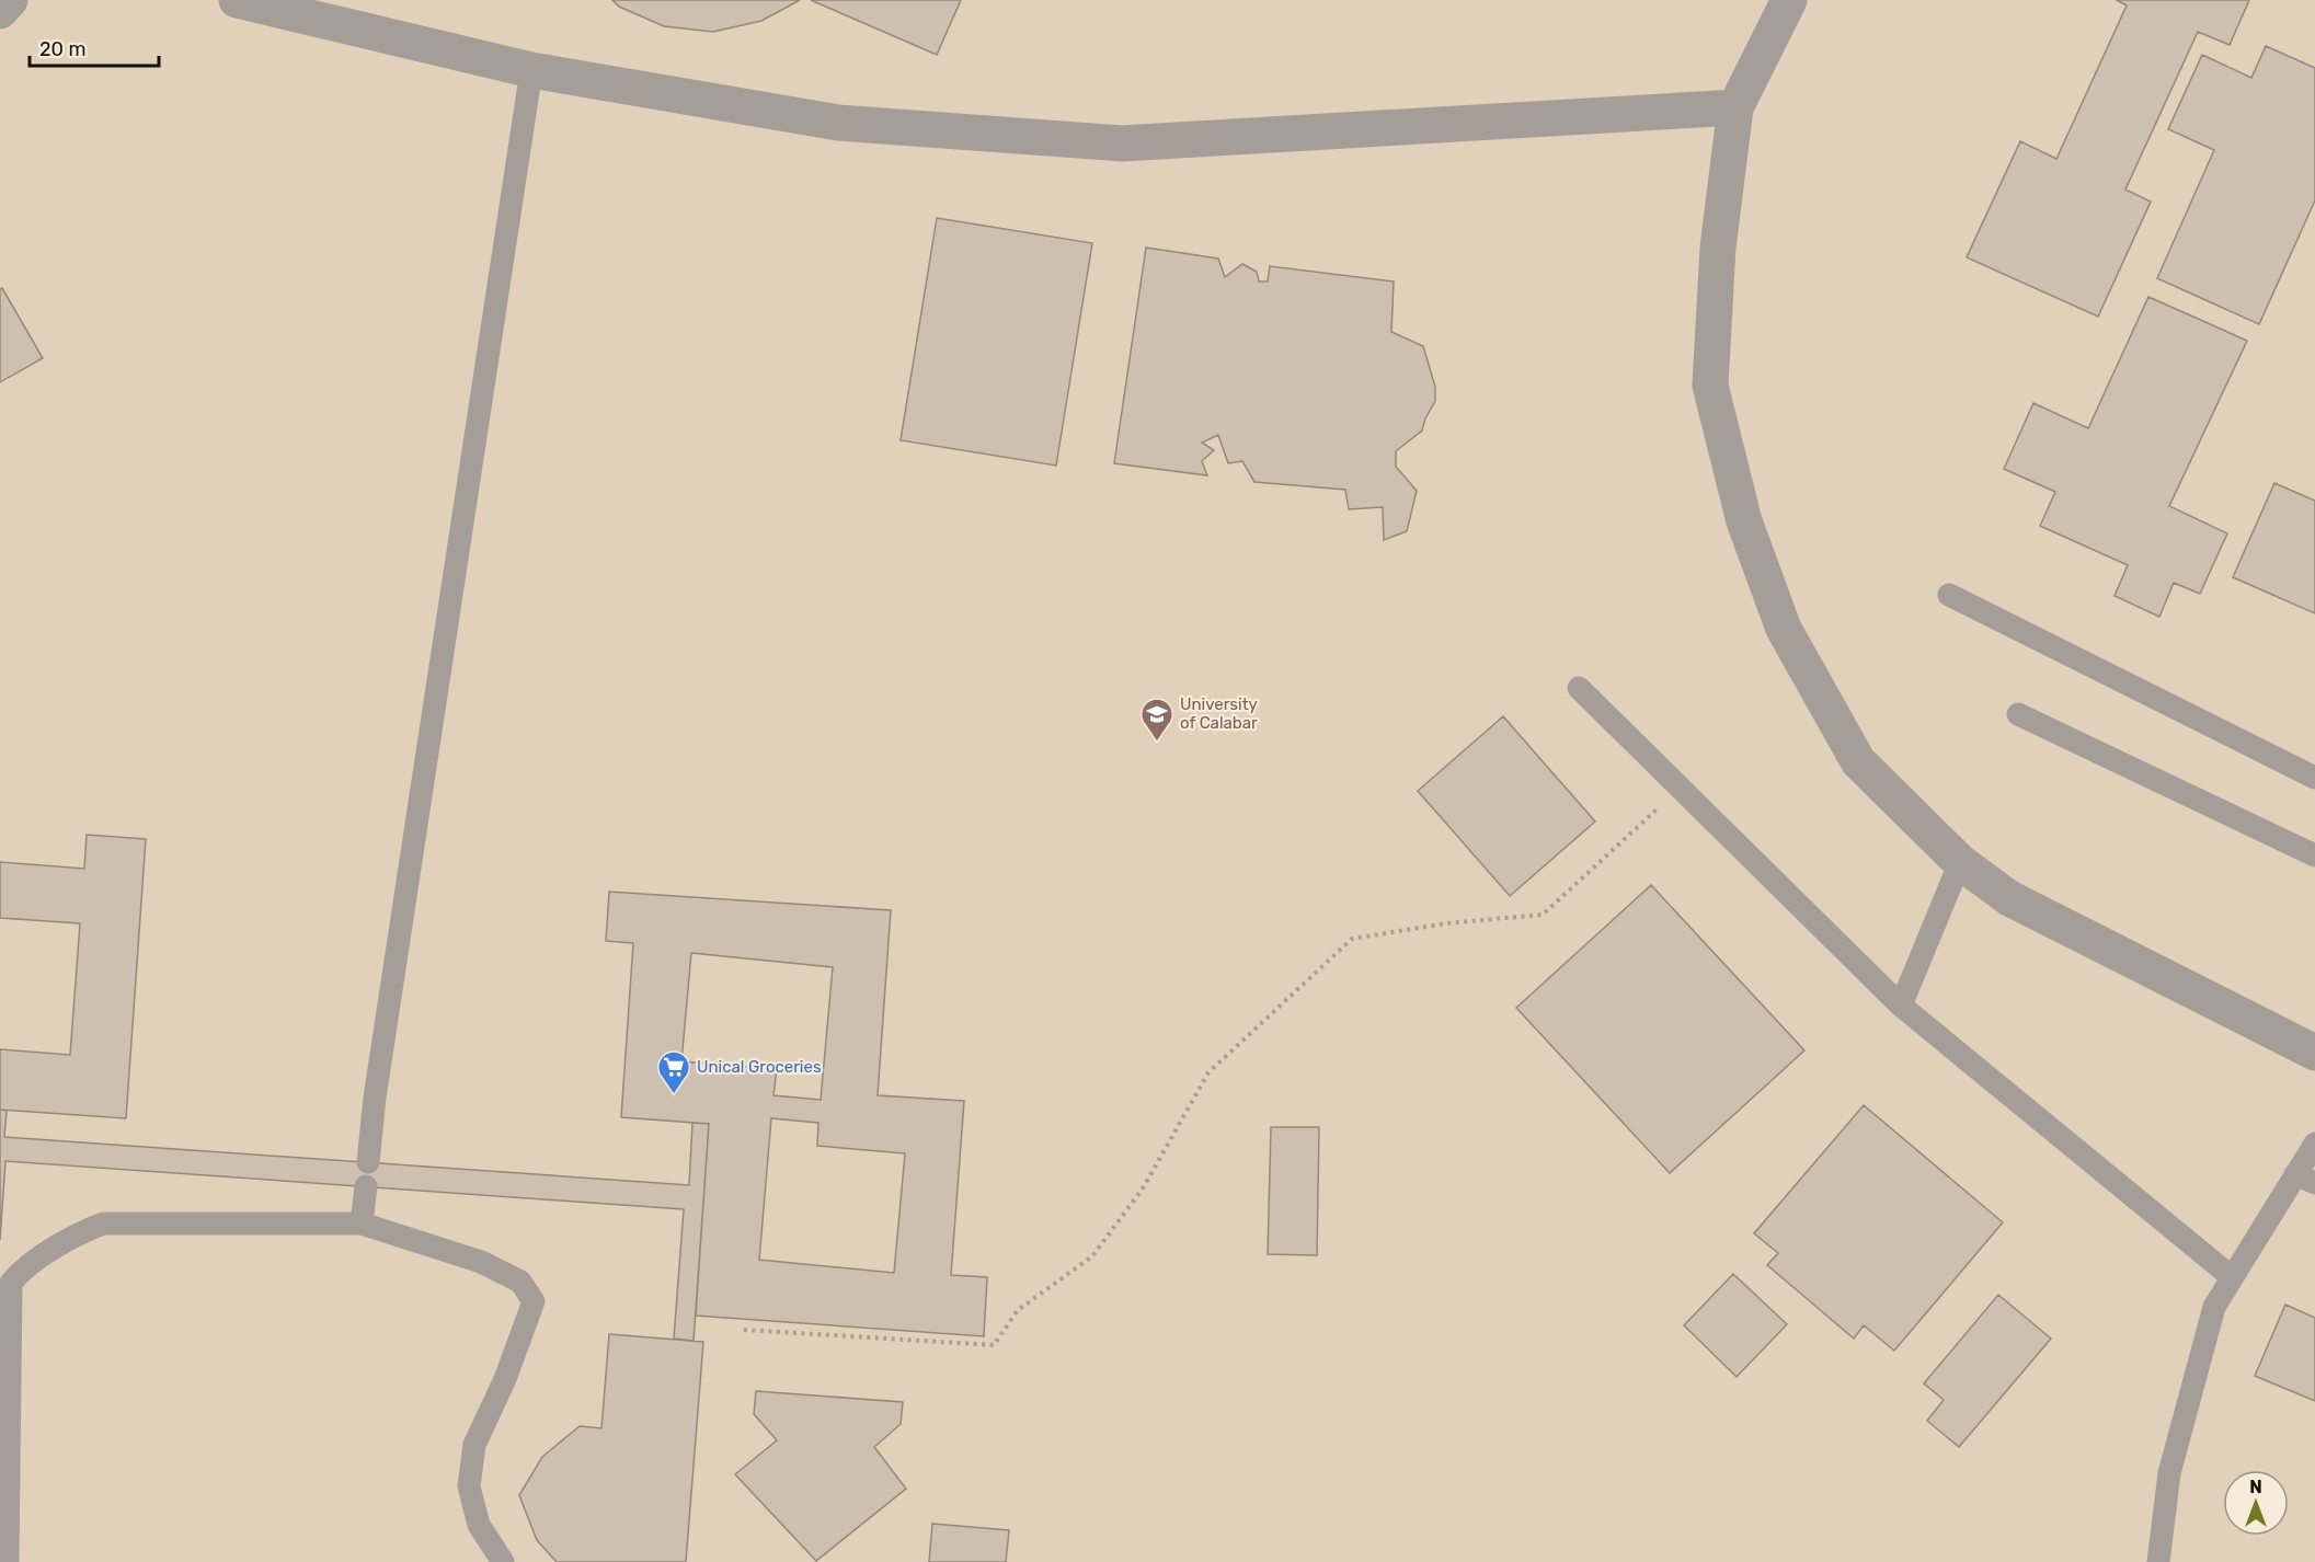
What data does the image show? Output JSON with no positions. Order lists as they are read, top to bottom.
{
  "places": {
    "school or university": ["University of Calabar"],
    "supermarket": ["Unical Groceries"]
  },
  "scale_bar": "20 m",
  "north": "top"
}
